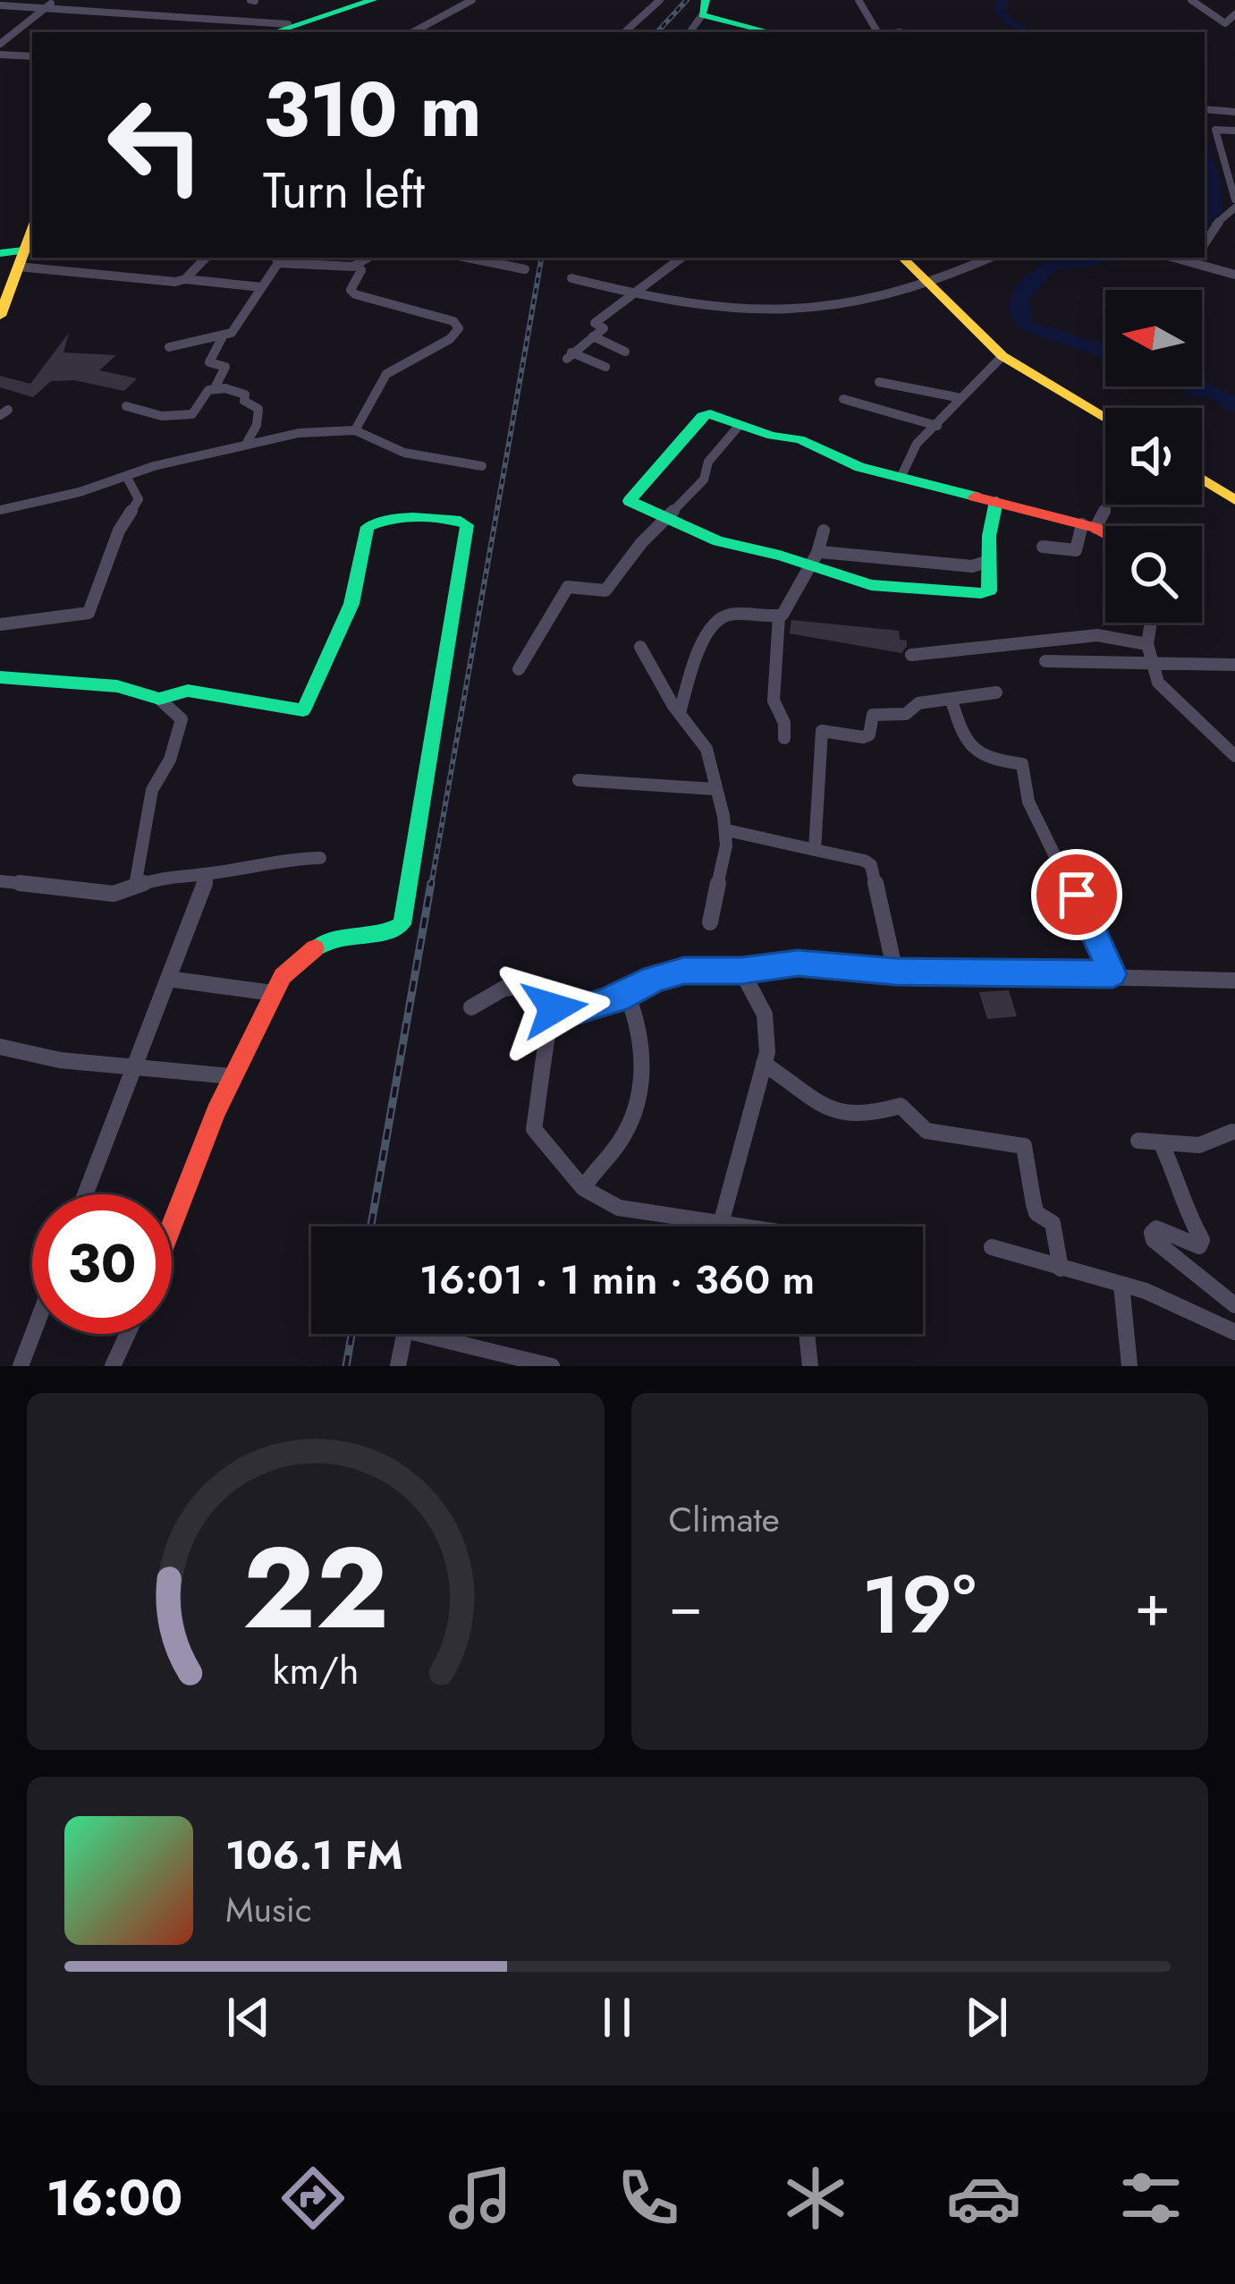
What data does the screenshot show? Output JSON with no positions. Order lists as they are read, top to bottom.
{
  "north": "left",
  "page": {
    "turn": ["310 m", "Turn left"],
    "limit": "30",
    "trip": "16:01 · 1 min · 360 m",
    "tile": "Climate",
    "heat": ["−", "19°", "+"],
    "song": ["106.1 FM", "Music"],
    "tabs": "16:00",
    "gauge": ["22", "km/h"]
  }
}
